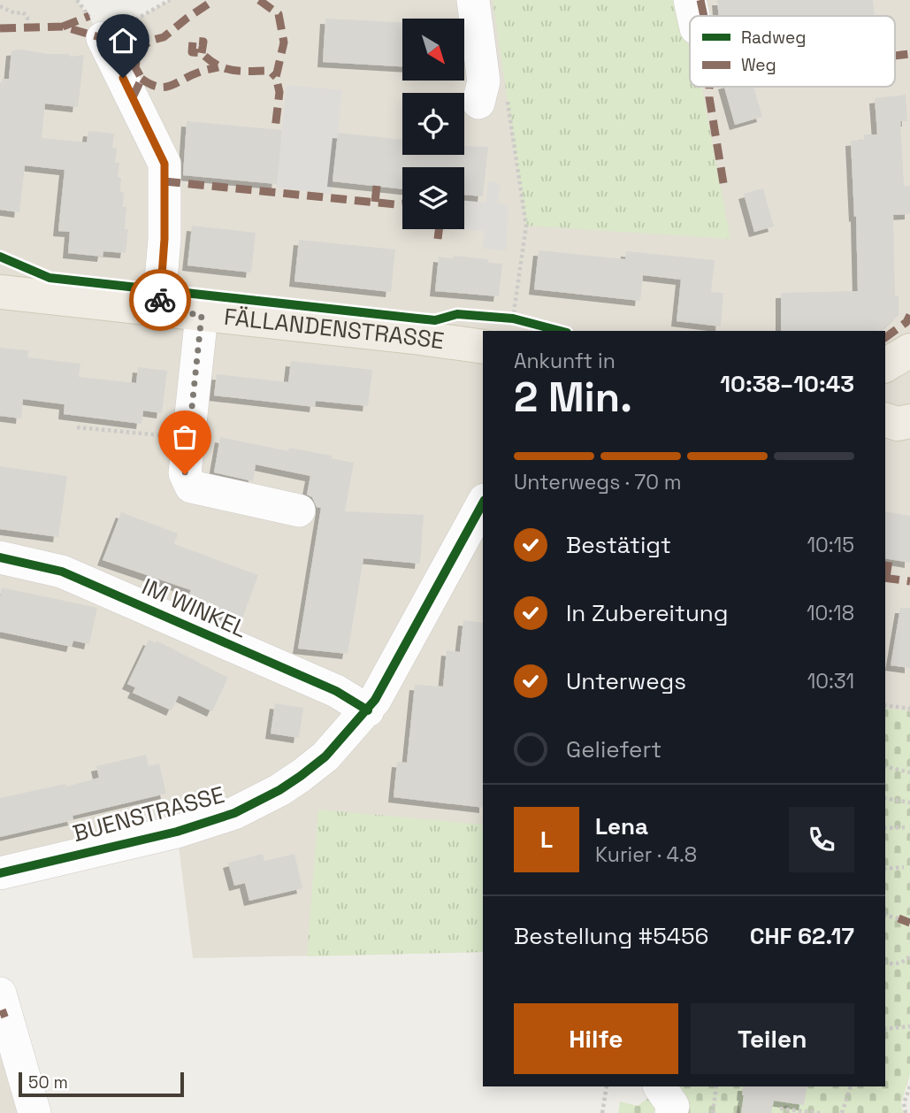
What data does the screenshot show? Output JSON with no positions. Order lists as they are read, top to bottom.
{
  "streets": {
    "main road": ["FÄLLANDENSTRASSE"],
    "street": ["IM WINKEL", "BUENSTRASSE"]
  },
  "crossings": [
    ["IM WINKEL", "BUENSTRASSE"]
  ],
  "legend": ["Radweg", "Weg"],
  "scale_bar": "50 m",
  "north": "bottom right",
  "page": {
    "heading": ["2 Min.", "Ankunft in", "10:38–10:43"],
    "panel": [
      "Lena",
      "Kurier · 4.8",
      "Bestellung #5456",
      "CHF 62.17"
    ],
    "bar": "Unterwegs · 70 m",
    "list": [
      ["Bestätigt", "10:15"],
      ["In Zubereitung", "10:18"],
      ["Unterwegs", "10:31"],
      "Geliefert"
    ],
    "round": "L",
    "buttons": ["Hilfe", "Teilen"],
    "scale": "50 m"
  }
}
